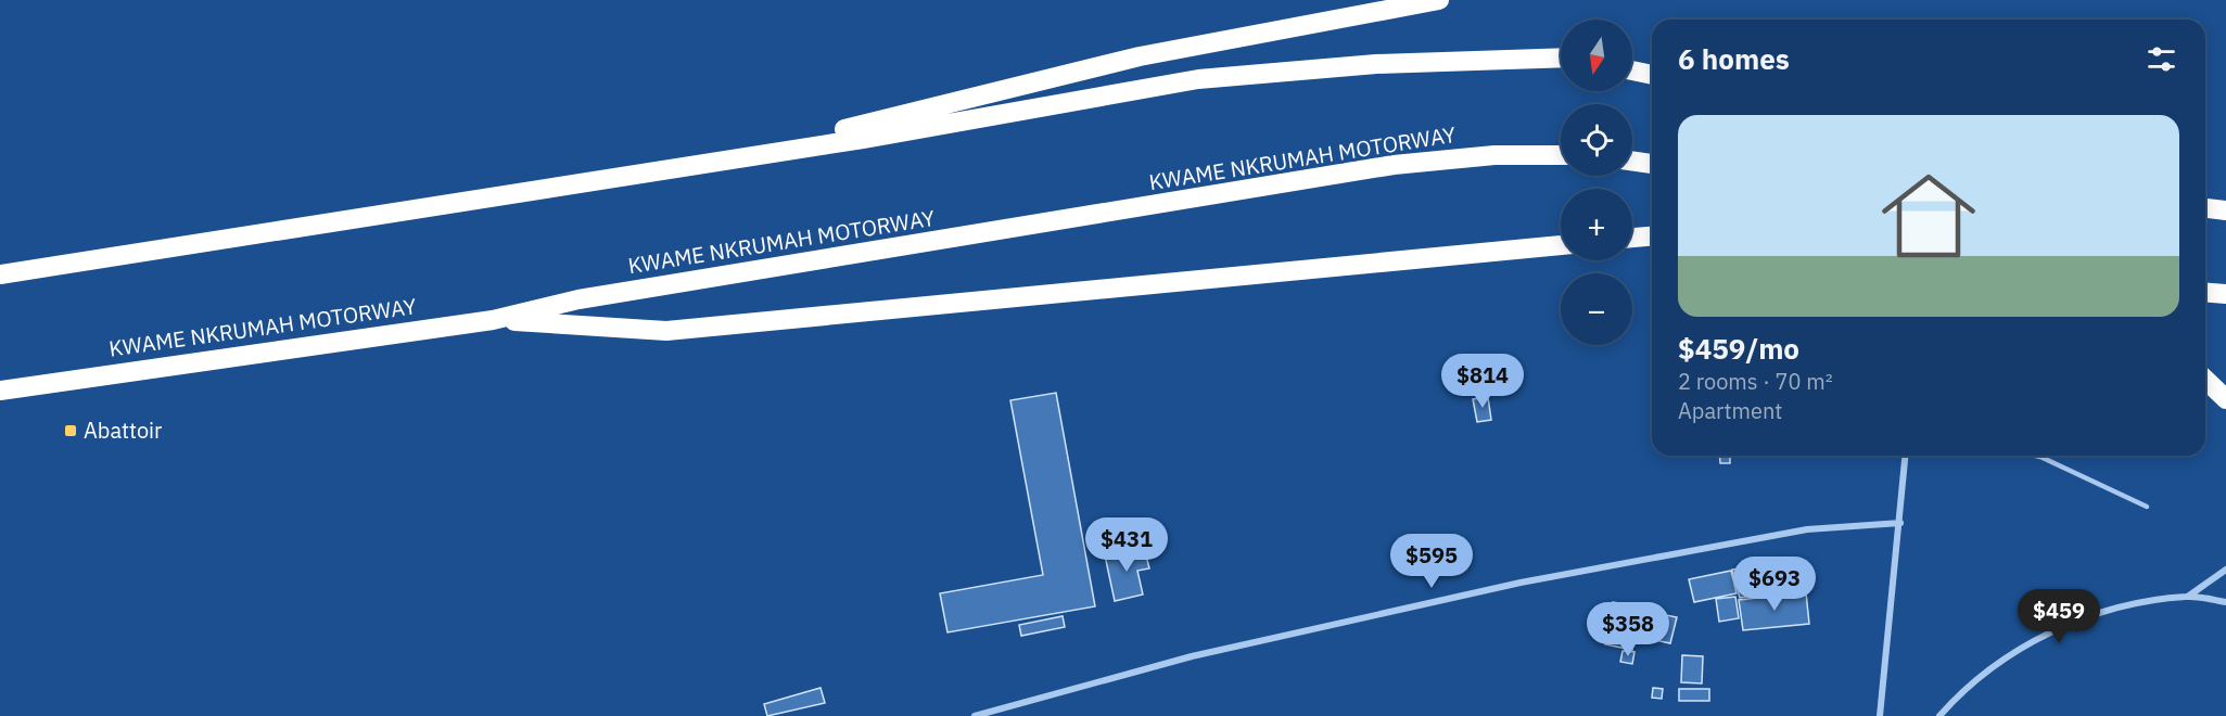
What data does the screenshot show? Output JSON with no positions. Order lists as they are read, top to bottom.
{
  "streets": {
    "highway": ["KWAME NKRUMAH MOTORWAY"]
  },
  "places": {
    "transit": ["Abattoir"]
  },
  "north": "bottom",
  "page": {
    "map_buttons": ["+", "−"],
    "heading": "6 homes",
    "list": [
      {
        "name": "$459/mo",
        "note": "2 rooms · 70 m² · Apartment"
      }
    ],
    "price": [
      "$814",
      "$431",
      "$595",
      "$693",
      "$459",
      "$358"
    ]
  }
}
